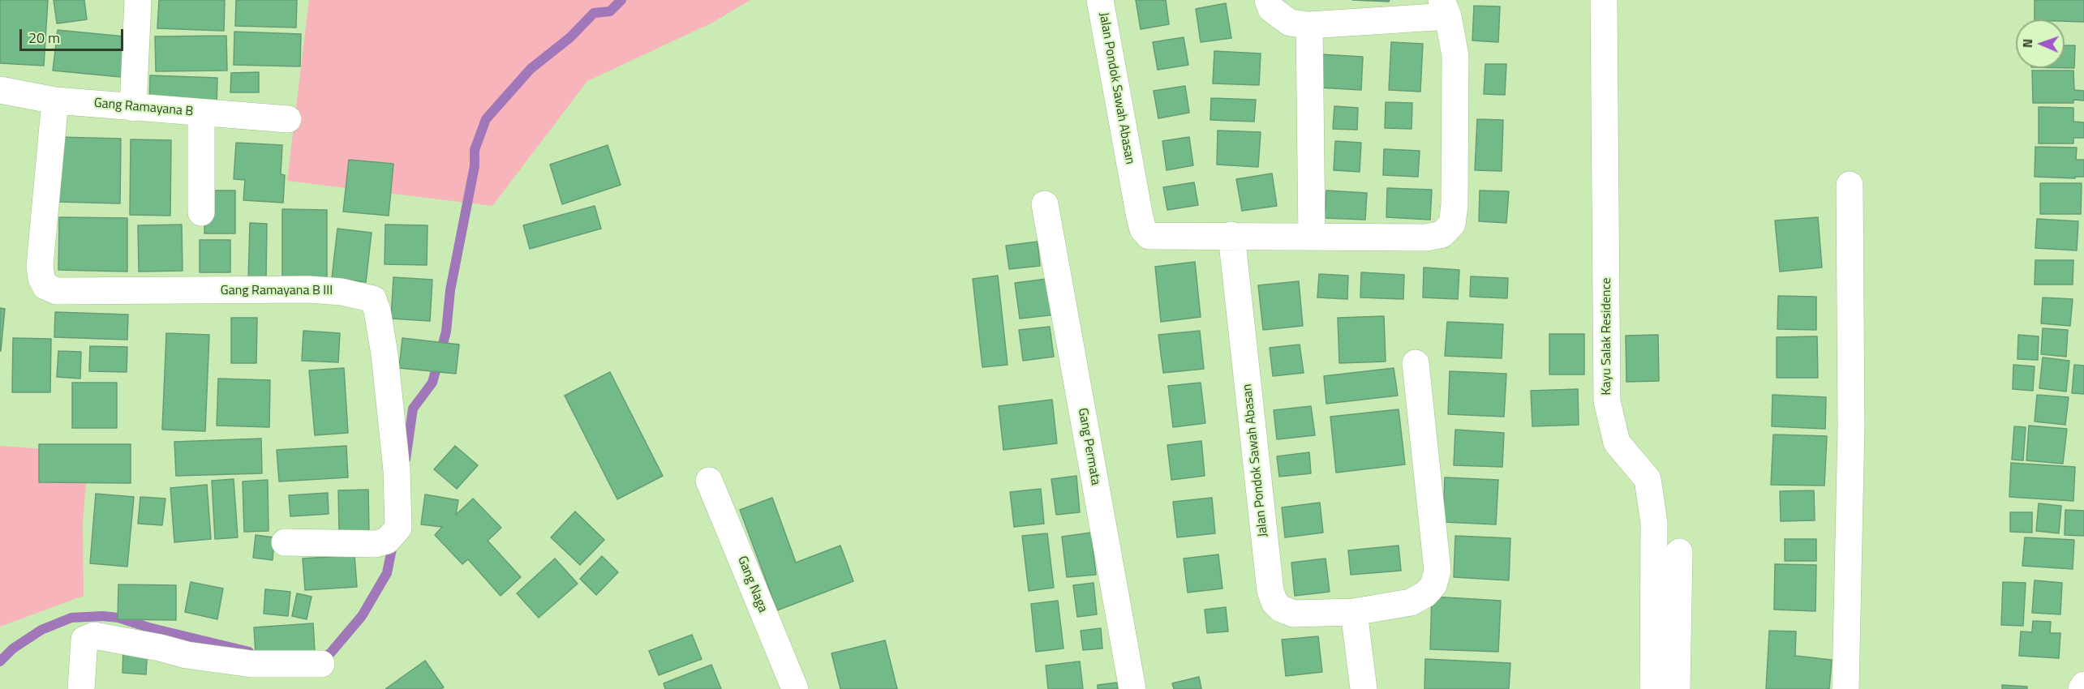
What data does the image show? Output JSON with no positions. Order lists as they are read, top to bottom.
{
  "streets": {
    "street": [
      "Jalan Pondok Sawah Abasan",
      "Gang Ramayana B",
      "Gang Ramayana B III",
      "Kayu Salak Residence",
      "Gang Permata",
      "Gang Naga"
    ]
  },
  "crossings": [
    ["Gang Ramayana B", "Gang Ramayana B III"]
  ],
  "scale_bar": "20 m",
  "north": "left"
}
